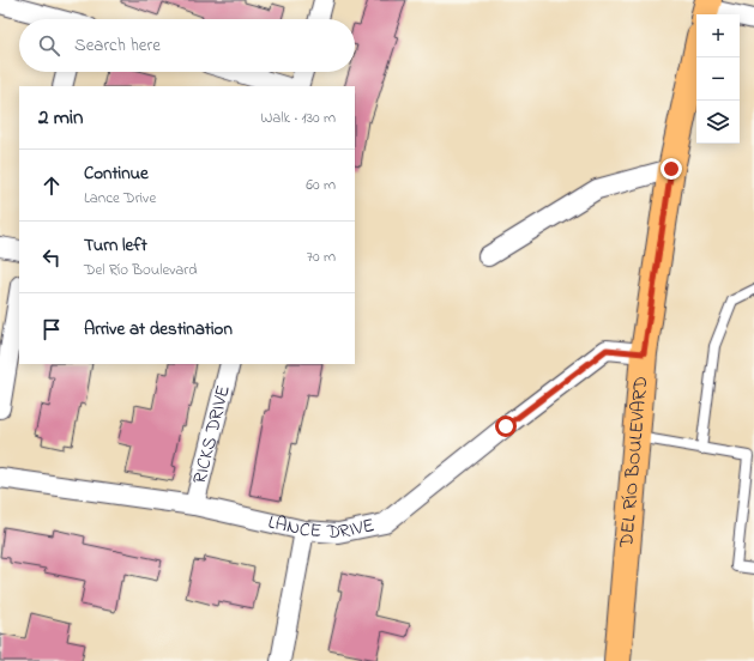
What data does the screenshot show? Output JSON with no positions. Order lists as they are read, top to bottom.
{
  "streets": {
    "main road": ["DEL RÍO BOULEVARD"],
    "street": ["RICKS DRIVE", "LANCE DRIVE"]
  },
  "crossings": [
    ["RICKS DRIVE", "LANCE DRIVE"],
    ["DEL RÍO BOULEVARD", "LANCE DRIVE"]
  ],
  "page": {
    "map_buttons": ["+", "−"],
    "search": "Search here",
    "heading": ["2 min", "Walk · 130 m"],
    "list": [
      ["Continue", "Lance Drive", "60 m"],
      ["Turn left", "Del Río Boulevard", "70 m"],
      "Arrive at destination"
    ]
  }
}
